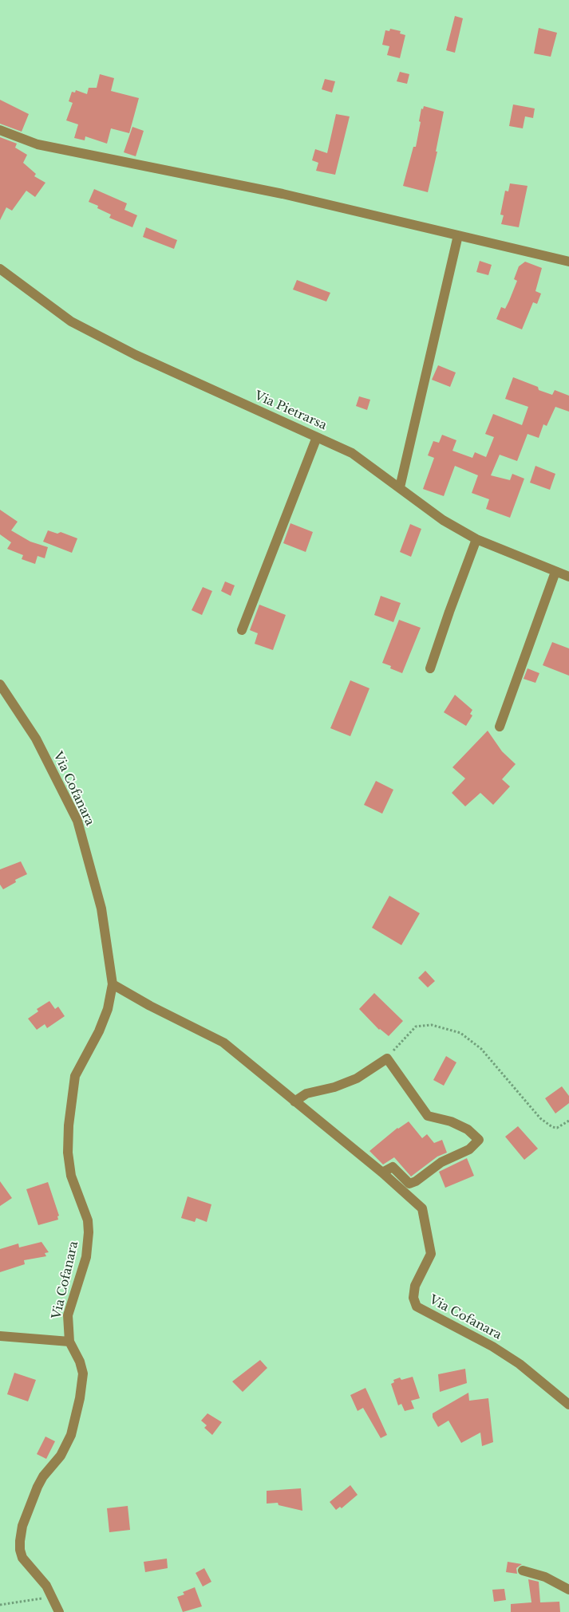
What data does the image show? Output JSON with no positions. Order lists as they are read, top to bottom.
{
  "streets": {
    "street": ["Via Pietrarsa", "Via Cofanara"]
  }
}
